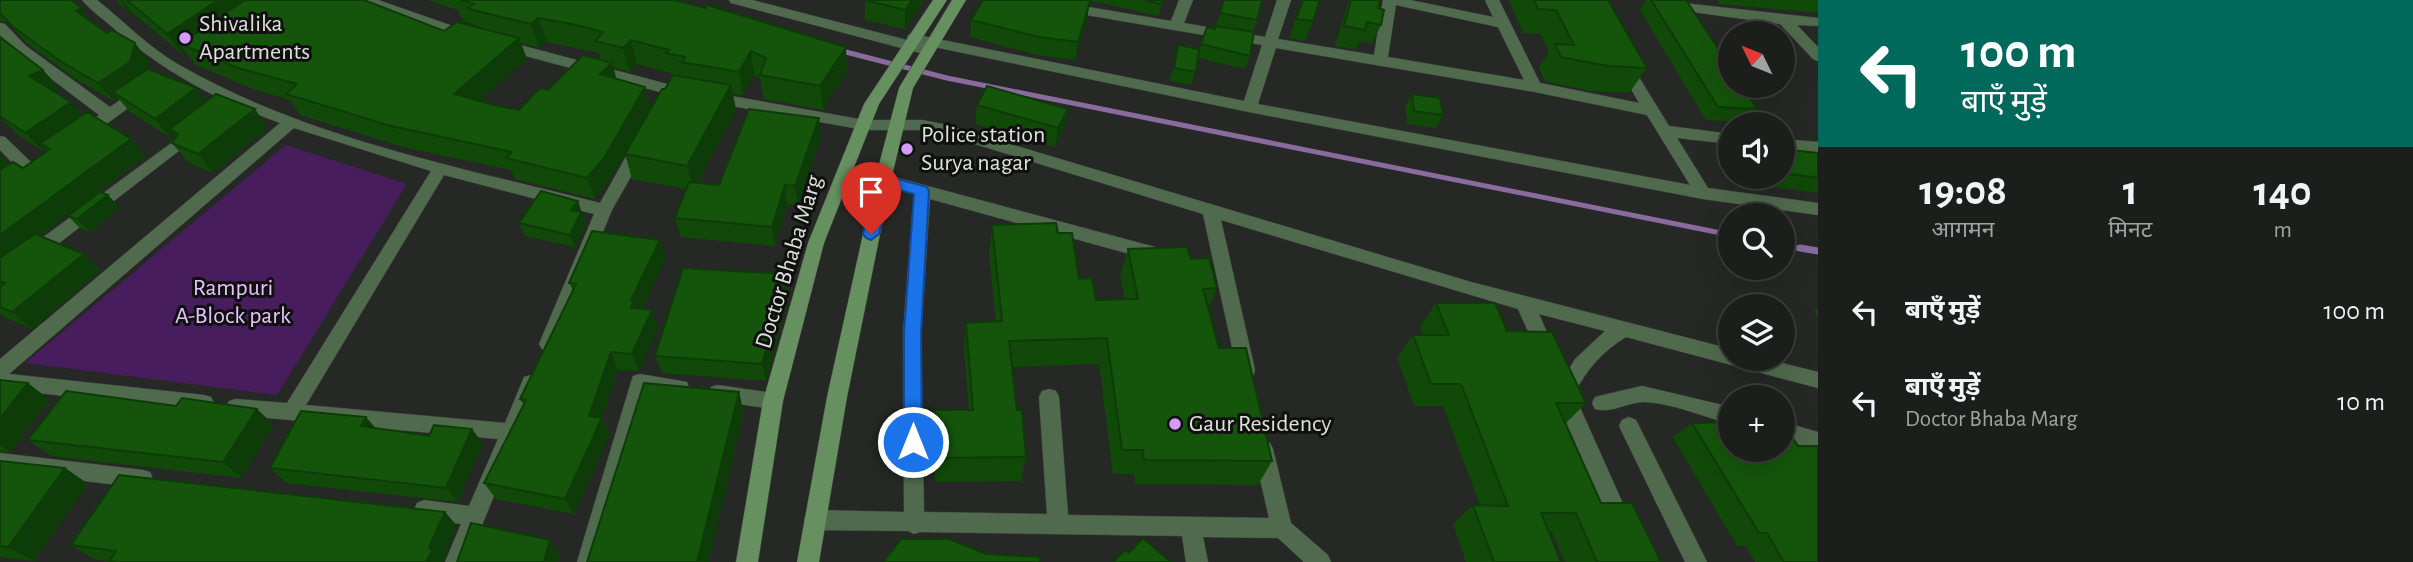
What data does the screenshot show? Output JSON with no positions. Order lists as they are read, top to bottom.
{
  "streets": {
    "street": ["Doctor Bhaba Marg"]
  },
  "parks": ["Rampuri A-Block park"],
  "places": ["Shivalika Apartments", "Police station Surya nagar", "Gaur Residency"],
  "north": "top left",
  "page": {
    "turn": ["100 m", "बाएँ मुड़ें"],
    "map_buttons": "+",
    "eta": [
      "19:08",
      "आगमन",
      "1",
      "मिनट",
      "140",
      "m"
    ],
    "list": [
      {
        "name": "बाएँ मुड़ें",
        "value": "100 m"
      },
      {
        "name": "बाएँ मुड़ें",
        "note": "Doctor Bhaba Marg",
        "value": "10 m"
      }
    ]
  }
}
